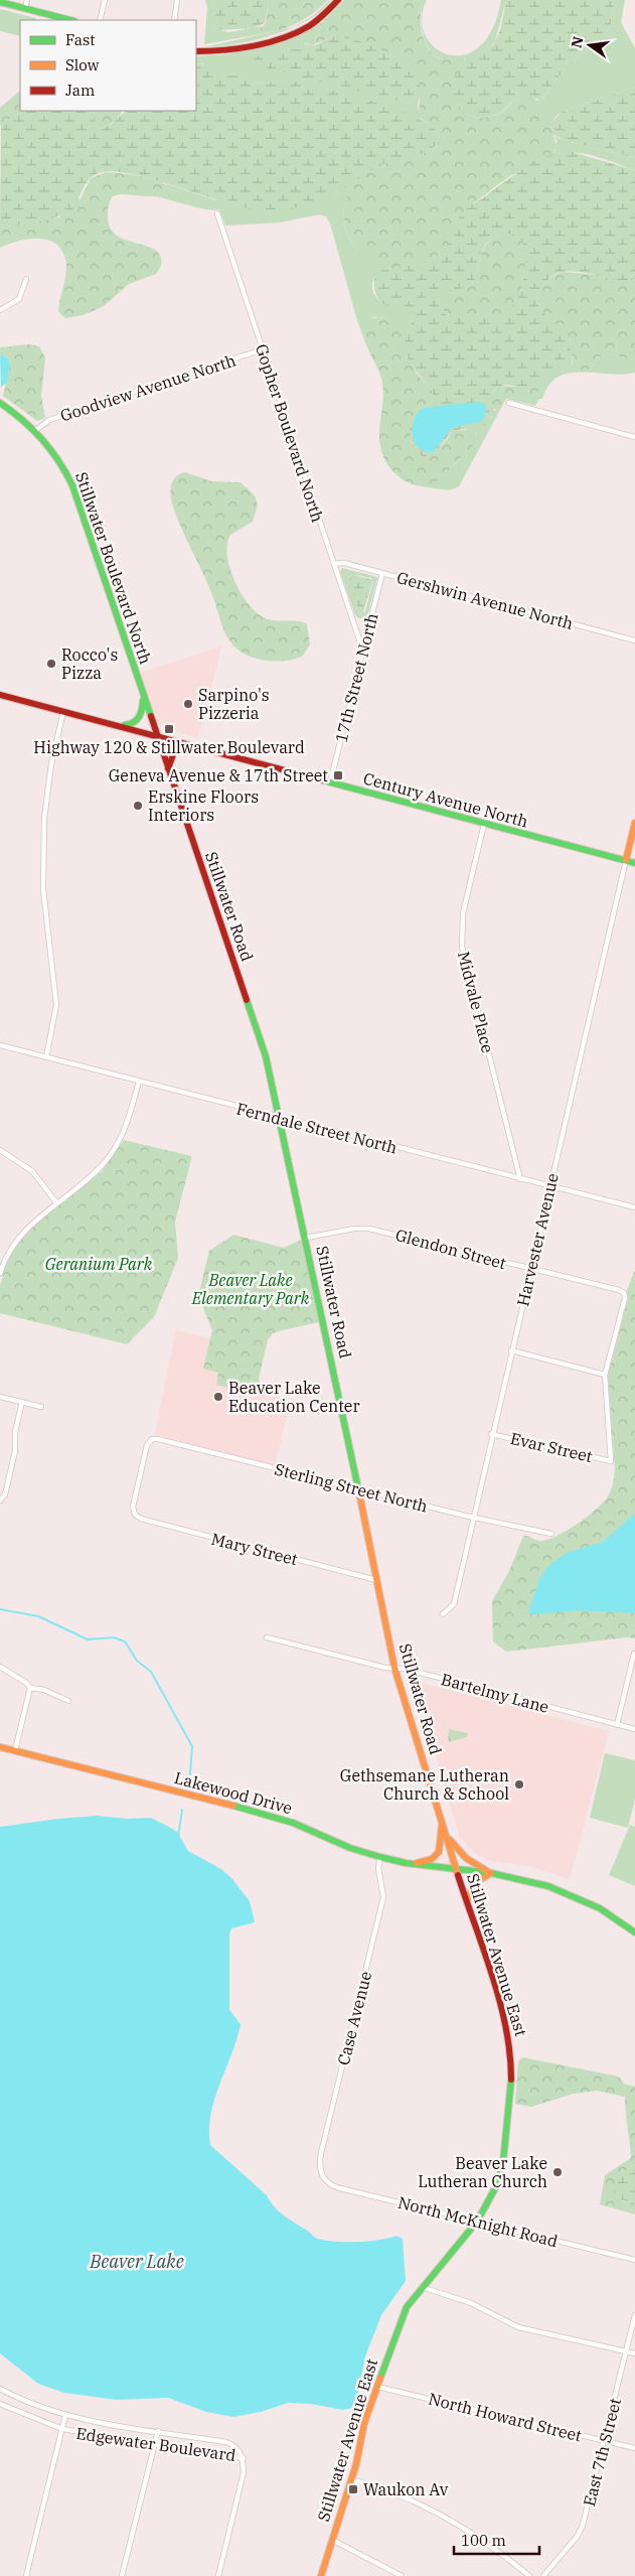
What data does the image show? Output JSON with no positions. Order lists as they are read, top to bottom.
{
  "streets": {
    "main road": [
      "Stillwater Boulevard North",
      "Century Avenue North",
      "Stillwater Road",
      "Lakewood Drive",
      "Stillwater Avenue East"
    ],
    "street": [
      "Goodview Avenue North",
      "Gopher Boulevard North",
      "Gershwin Avenue North",
      "17th Street North",
      "Midvale Place",
      "Ferndale Street North",
      "Harvester Avenue",
      "Glendon Street",
      "Evar Street",
      "Sterling Street North",
      "Mary Street",
      "Bartelmy Lane",
      "Case Avenue",
      "North McKnight Road",
      "North Howard Street",
      "Edgewater Boulevard",
      "East 7th Street"
    ]
  },
  "crossings": [
    ["Goodview Avenue North", "Gopher Boulevard North"],
    ["Goodview Avenue North", "Stillwater Boulevard North"],
    ["Gopher Boulevard North", "Gershwin Avenue North"],
    ["Gopher Boulevard North", "17th Street North"],
    ["Stillwater Boulevard North", "Century Avenue North"],
    ["Stillwater Boulevard North", "Stillwater Road"],
    ["Gershwin Avenue North", "17th Street North"],
    ["17th Street North", "Century Avenue North"],
    ["Century Avenue North", "Stillwater Road"],
    ["Century Avenue North", "Midvale Place"],
    ["Century Avenue North", "Harvester Avenue"],
    ["Stillwater Road", "Ferndale Street North"],
    ["Stillwater Road", "Glendon Street"],
    ["Stillwater Road", "Sterling Street North"],
    ["Stillwater Road", "Mary Street"],
    ["Stillwater Road", "Bartelmy Lane"],
    ["Stillwater Road", "Lakewood Drive"],
    ["Stillwater Road", "Stillwater Avenue East"],
    ["Midvale Place", "Ferndale Street North"],
    ["Ferndale Street North", "Harvester Avenue"],
    ["Harvester Avenue", "Glendon Street"],
    ["Harvester Avenue", "Evar Street"],
    ["Harvester Avenue", "Sterling Street North"],
    ["Glendon Street", "Evar Street"],
    ["Sterling Street North", "Mary Street"],
    ["Lakewood Drive", "Stillwater Avenue East"],
    ["Lakewood Drive", "Case Avenue"],
    ["Stillwater Avenue East", "North McKnight Road"],
    ["Stillwater Avenue East", "North Howard Street"],
    ["Case Avenue", "North McKnight Road"],
    ["North Howard Street", "East 7th Street"]
  ],
  "water": ["Beaver Lake"],
  "parks": ["Geranium Park", "Beaver Lake Elementary Park"],
  "places": {
    "other": [
      "Rocco's Pizza",
      "Sarpino's Pizzeria",
      "Erskine Floors Interiors",
      "Beaver Lake Education Center",
      "Gethsemane Lutheran Church & School",
      "Beaver Lake Lutheran Church"
    ],
    "transit": ["Highway 120 & Stillwater Boulevard", "Geneva Avenue & 17th Street", "Waukon Av"]
  },
  "legend": ["Fast", "Slow", "Jam"],
  "scale_bar": "100 m",
  "north": "left"
}
